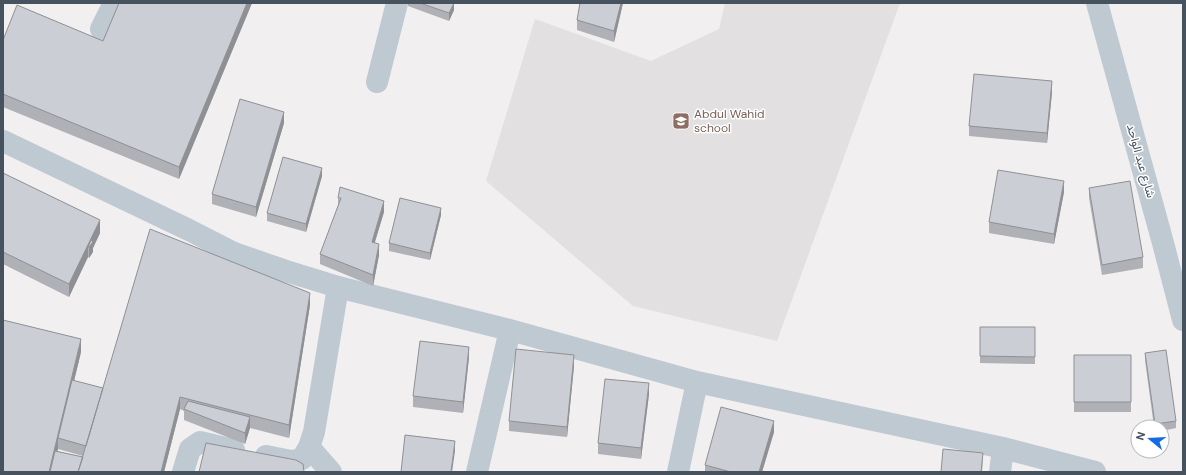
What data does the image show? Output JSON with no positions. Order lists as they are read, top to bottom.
{
  "streets": {
    "street": ["شارع عبد الواحد"]
  },
  "places": {
    "school or university": ["Abdul Wahid school"]
  },
  "north": "left"
}
